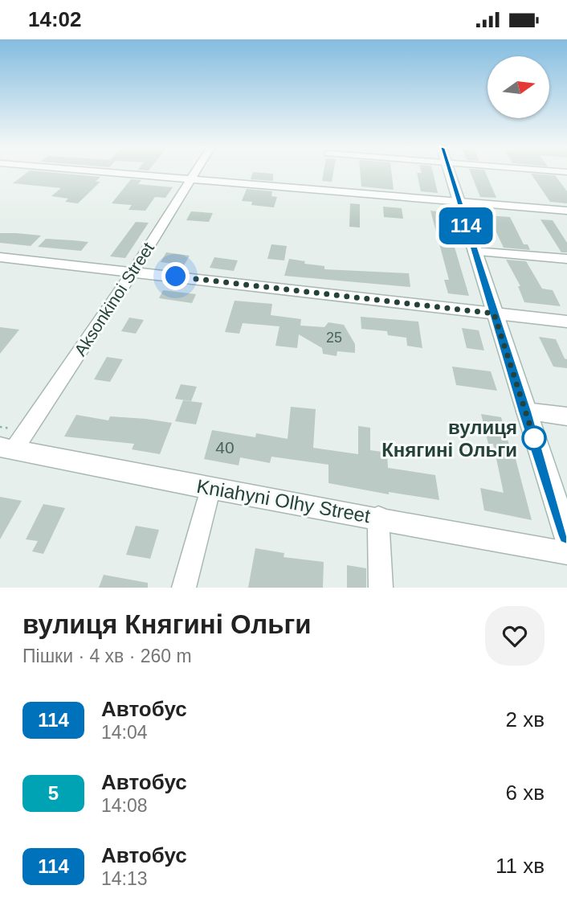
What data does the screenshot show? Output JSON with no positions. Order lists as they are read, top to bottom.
{
  "streets": {
    "street": ["Aksonkinoi Street", "Kniahyni Olhy Street"]
  },
  "crossings": [
    ["Aksonkinoi Street", "Kniahyni Olhy Street"]
  ],
  "places": ["вулиця Княгині Ольги"],
  "lines": ["bus line 114"],
  "house_numbers": ["25", "40"],
  "north": "right",
  "page": {
    "status": "14:02",
    "on_map": "114",
    "heading": ["вулиця Княгині Ольги", "Пішки · 4 хв · 260 m"],
    "list": [
      {
        "mark": "114",
        "name": "Автобус",
        "note": "14:04",
        "value": "2 хв"
      },
      {
        "mark": "5",
        "name": "Автобус",
        "note": "14:08",
        "value": "6 хв"
      },
      {
        "mark": "114",
        "name": "Автобус",
        "note": "14:13",
        "value": "11 хв"
      }
    ]
  }
}
